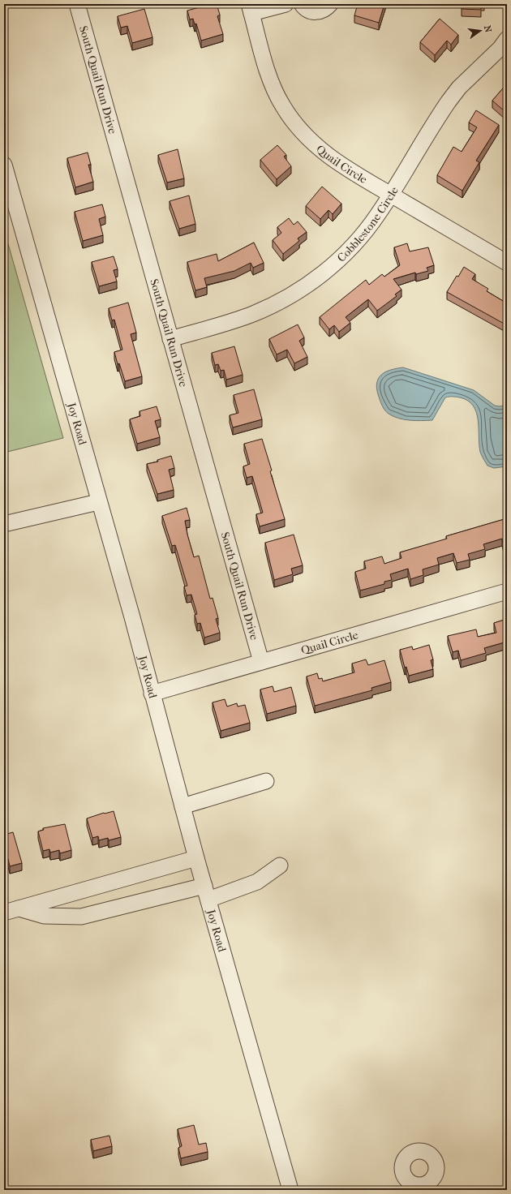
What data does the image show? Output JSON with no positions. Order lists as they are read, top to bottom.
{
  "streets": {
    "street": [
      "South Quail Run Drive",
      "Quail Circle",
      "Cobblestone Circle",
      "Joy Road"
    ]
  },
  "crossings": [
    ["South Quail Run Drive", "Quail Circle"],
    ["South Quail Run Drive", "Cobblestone Circle"],
    ["Quail Circle", "Cobblestone Circle"],
    ["Quail Circle", "Joy Road"]
  ],
  "north": "right"
}
